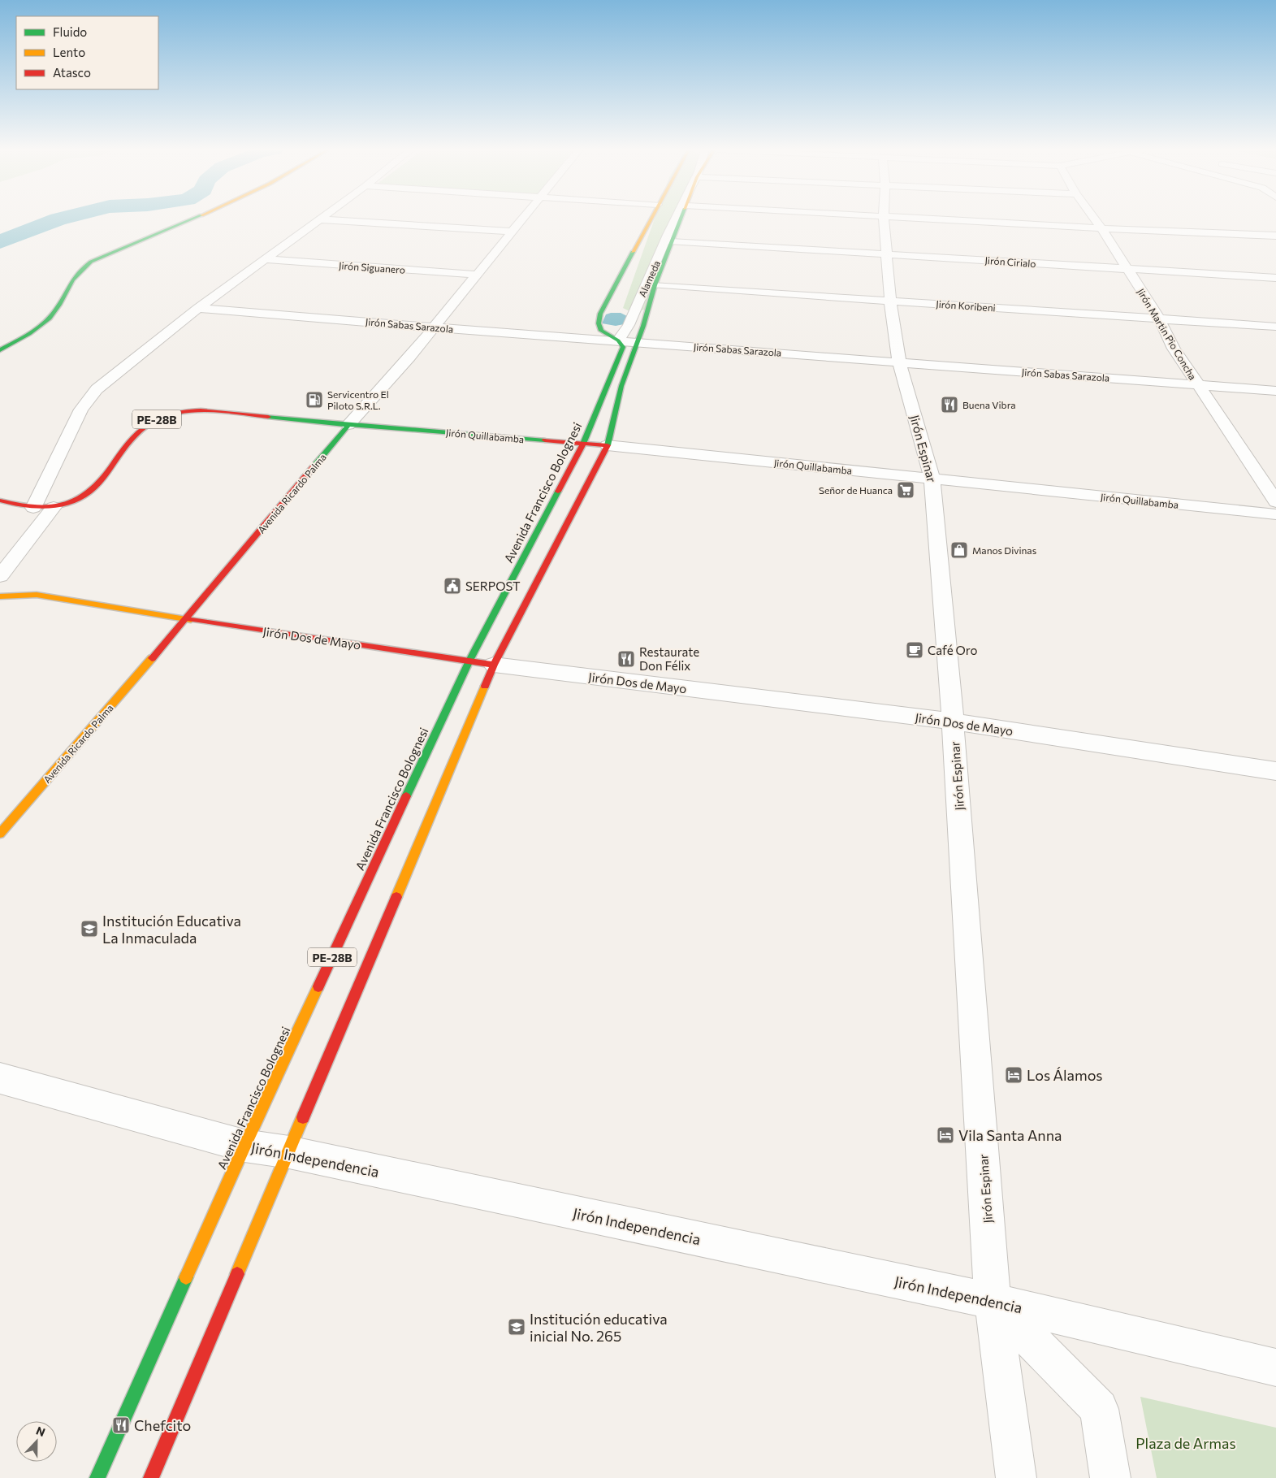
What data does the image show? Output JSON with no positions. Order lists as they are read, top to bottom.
{
  "streets": {
    "main road": [
      "PE-28B",
      "Jirón Quillabamba",
      "Avenida Francisco Bolognesi",
      "Avenida Ricardo Palma",
      "Jirón Dos de Mayo"
    ],
    "street": [
      "Jirón Cirialo",
      "Jirón Siguanero",
      "Alameda",
      "Jirón Koribeni",
      "Jirón Sabas Sarazola",
      "Jirón Martin Pio Concha",
      "Jirón Espinar",
      "Jirón Independencia"
    ]
  },
  "crossings": [
    ["Jirón Cirialo", "Jirón Martin Pio Concha"],
    ["Jirón Cirialo", "Jirón Espinar"],
    ["Jirón Siguanero", "Avenida Ricardo Palma"],
    ["Alameda", "Jirón Sabas Sarazola"],
    ["Alameda", "Avenida Francisco Bolognesi"],
    ["Jirón Koribeni", "Jirón Martin Pio Concha"],
    ["Jirón Koribeni", "Jirón Espinar"],
    ["Jirón Sabas Sarazola", "Jirón Martin Pio Concha"],
    ["Jirón Sabas Sarazola", "Jirón Espinar"],
    ["Jirón Sabas Sarazola", "Avenida Francisco Bolognesi"],
    ["Jirón Sabas Sarazola", "Avenida Ricardo Palma"],
    ["PE-28B", "Jirón Quillabamba"],
    ["PE-28B", "Avenida Ricardo Palma"],
    ["PE-28B", "Jirón Dos de Mayo"],
    ["PE-28B", "Jirón Independencia"],
    ["Jirón Quillabamba", "Jirón Espinar"],
    ["Jirón Quillabamba", "Avenida Francisco Bolognesi"],
    ["Jirón Quillabamba", "Avenida Ricardo Palma"],
    ["Jirón Espinar", "Jirón Dos de Mayo"],
    ["Jirón Espinar", "Jirón Independencia"],
    ["Avenida Francisco Bolognesi", "Jirón Dos de Mayo"],
    ["Avenida Francisco Bolognesi", "Jirón Independencia"],
    ["Avenida Ricardo Palma", "Jirón Dos de Mayo"]
  ],
  "parks": ["Plaza de Armas"],
  "places": {
    "fuel station": ["Servicentro El Piloto S.R.L."],
    "restaurant": ["Buena Vibra", "Restaurate Don Félix", "Chefcito"],
    "supermarket": ["Señor de Huanca"],
    "shop": ["Manos Divinas"],
    "public building": ["SERPOST"],
    "cafe": ["Café Oro"],
    "school or university": ["Institución Educativa La Inmaculada", "Institución educativa inicial No. 265"],
    "hotel": ["Los Álamos", "Vila Santa Anna"]
  },
  "legend": ["Fluido", "Lento", "Atasco"],
  "north": "top"
}
